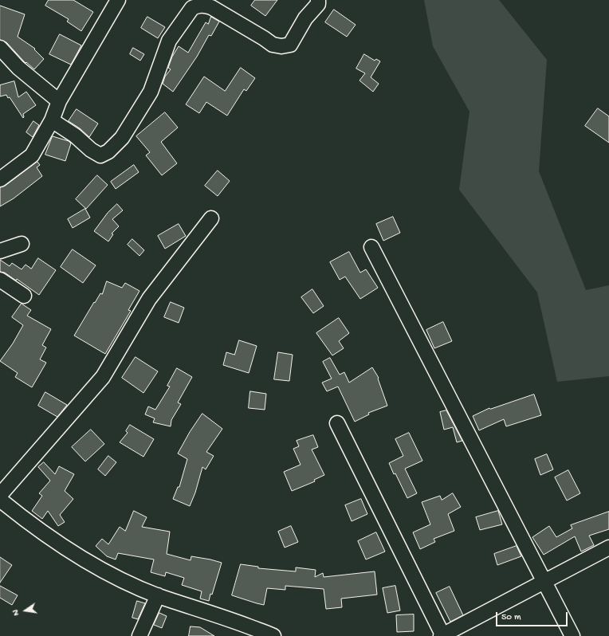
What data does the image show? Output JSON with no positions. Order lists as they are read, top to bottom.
{
  "scale_bar": "50 m",
  "north": "left"
}
